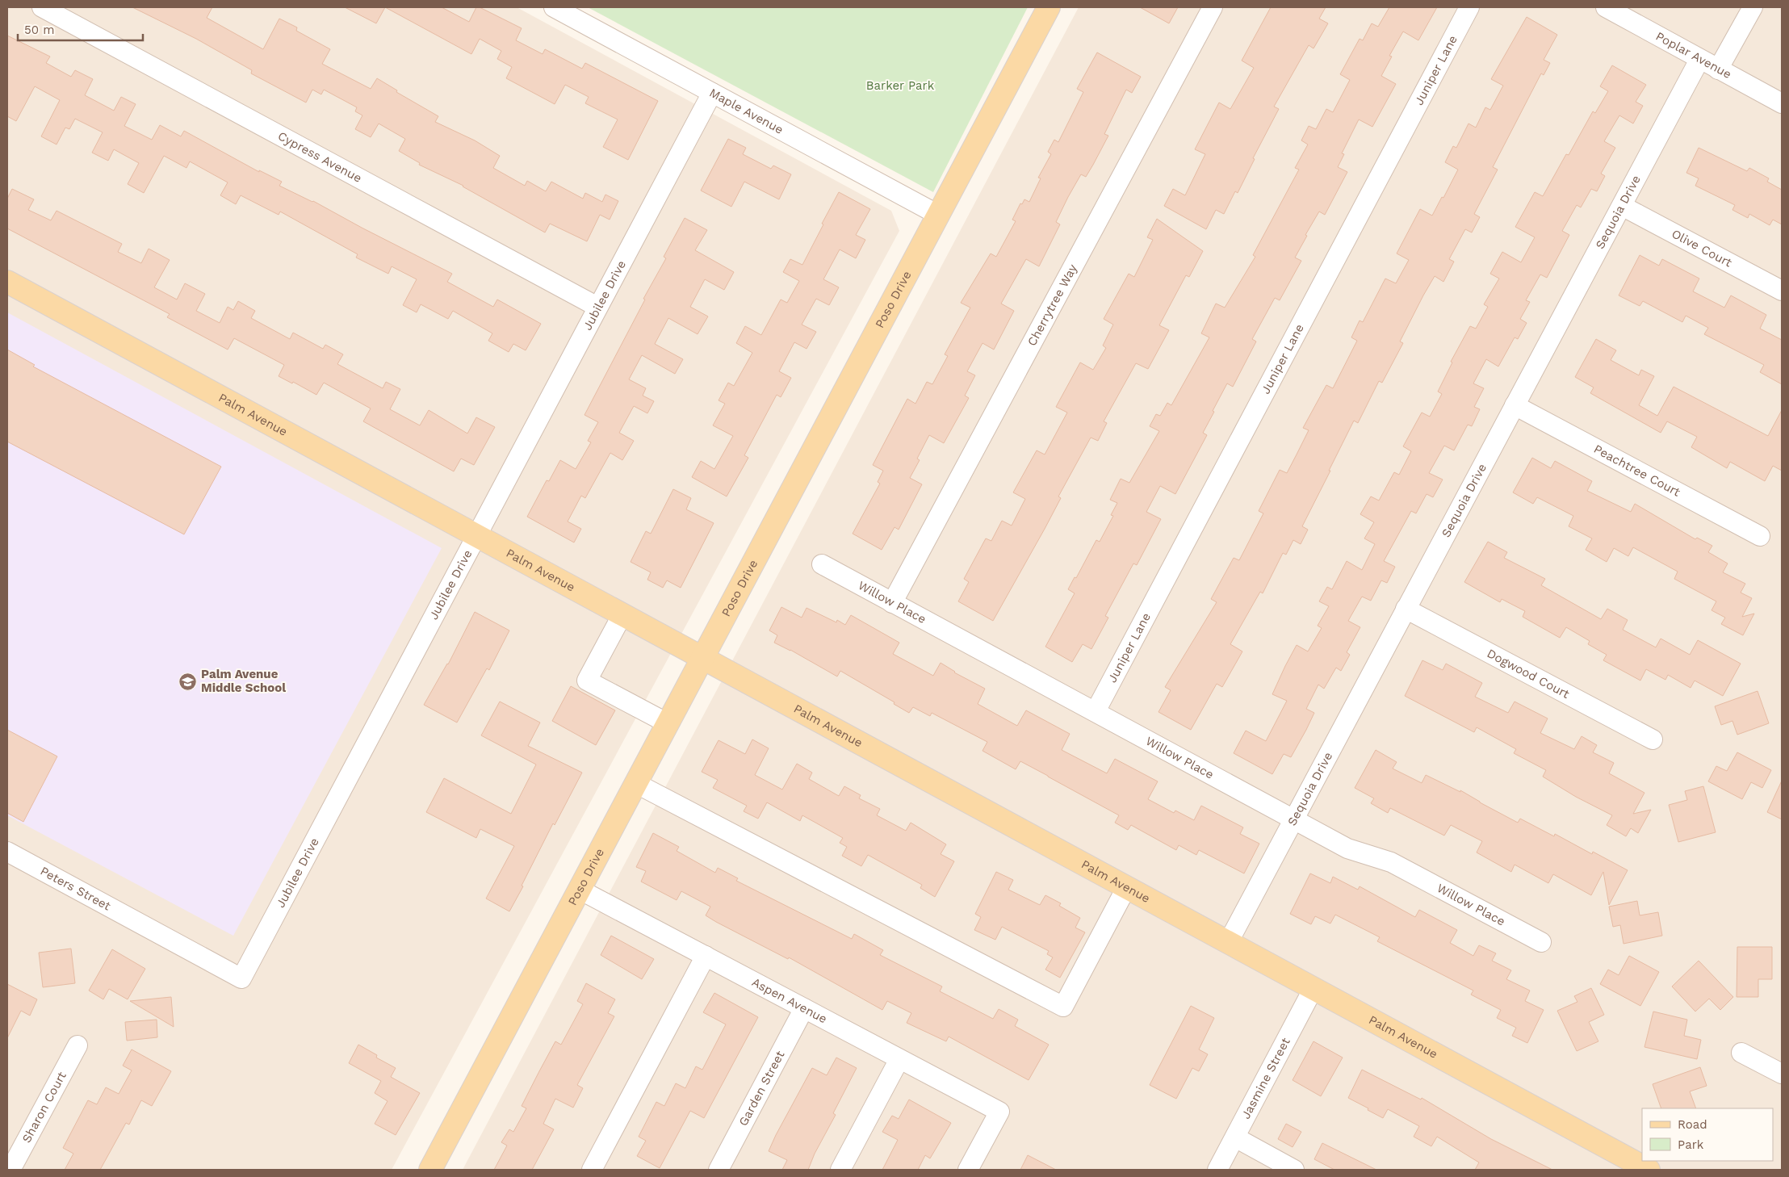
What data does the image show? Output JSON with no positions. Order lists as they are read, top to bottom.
{
  "streets": {
    "main road": ["Poso Drive", "Palm Avenue"],
    "street": [
      "Poplar Avenue",
      "Juniper Lane",
      "Maple Avenue",
      "Cypress Avenue",
      "Sequoia Drive",
      "Olive Court",
      "Jubilee Drive",
      "Cherrytree Way",
      "Peachtree Court",
      "Willow Place",
      "Dogwood Court",
      "Peters Street",
      "Aspen Avenue",
      "Jasmine Street",
      "Garden Street",
      "Sharon Court"
    ]
  },
  "crossings": [
    ["Poplar Avenue", "Sequoia Drive"],
    ["Juniper Lane", "Willow Place"],
    ["Maple Avenue", "Jubilee Drive"],
    ["Maple Avenue", "Poso Drive"],
    ["Cypress Avenue", "Jubilee Drive"],
    ["Sequoia Drive", "Olive Court"],
    ["Sequoia Drive", "Palm Avenue"],
    ["Sequoia Drive", "Peachtree Court"],
    ["Sequoia Drive", "Willow Place"],
    ["Sequoia Drive", "Dogwood Court"],
    ["Jubilee Drive", "Palm Avenue"],
    ["Jubilee Drive", "Peters Street"],
    ["Poso Drive", "Palm Avenue"],
    ["Poso Drive", "Aspen Avenue"],
    ["Cherrytree Way", "Willow Place"],
    ["Palm Avenue", "Jasmine Street"],
    ["Aspen Avenue", "Garden Street"]
  ],
  "parks": ["Barker Park"],
  "places": {
    "school or university": ["Palm Avenue Middle School"]
  },
  "legend": ["Road", "Park"],
  "scale_bar": "50 m"
}
